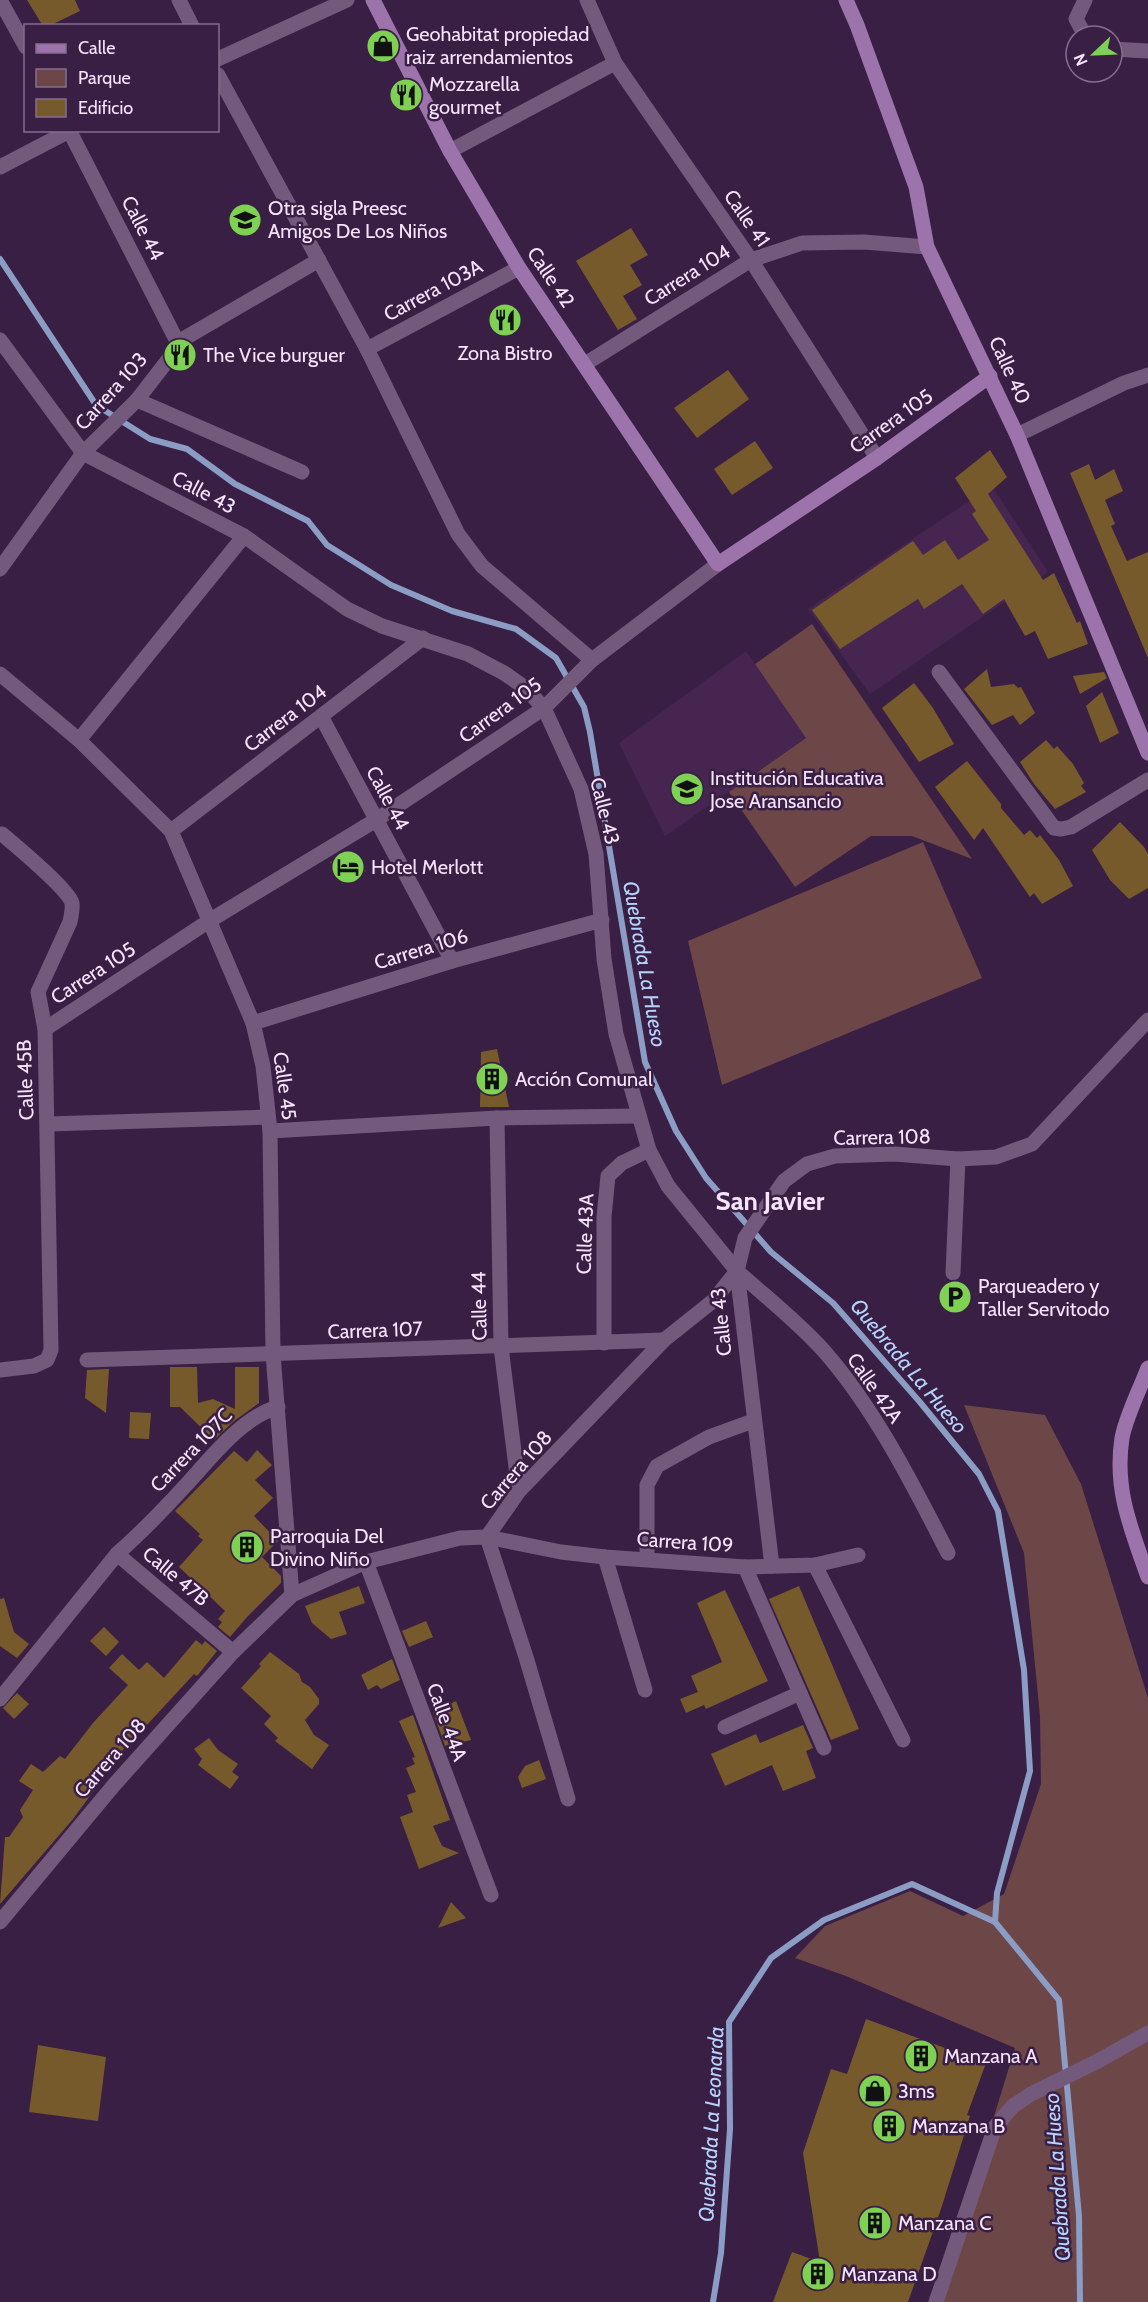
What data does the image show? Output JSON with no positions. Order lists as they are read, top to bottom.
{
  "streets": {
    "street": [
      "Calle 41",
      "Calle 44",
      "Carrera 104",
      "Calle 42",
      "Carrera 103A",
      "Calle 40",
      "Carrera 103",
      "Carrera 105",
      "Calle 43",
      "Carrera 106",
      "Calle 45B",
      "Calle 45",
      "Carrera 108",
      "Calle 43A",
      "Carrera 107",
      "Calle 42A",
      "Carrera 107C",
      "Carrera 109",
      "Calle 47B",
      "Calle 44A"
    ]
  },
  "crossings": [
    ["Calle 41", "Carrera 104"],
    ["Calle 41", "Carrera 105"],
    ["Calle 44", "Carrera 104"],
    ["Calle 44", "Carrera 103"],
    ["Calle 44", "Carrera 105"],
    ["Calle 44", "Carrera 106"],
    ["Calle 44", "Carrera 108"],
    ["Calle 44", "Carrera 107"],
    ["Carrera 104", "Calle 42"],
    ["Carrera 104", "Calle 40"],
    ["Carrera 104", "Calle 43"],
    ["Carrera 104", "Calle 45"],
    ["Calle 42", "Carrera 103A"],
    ["Calle 42", "Carrera 105"],
    ["Calle 40", "Carrera 105"],
    ["Carrera 103", "Calle 43"],
    ["Carrera 105", "Calle 43"],
    ["Carrera 105", "Calle 45B"],
    ["Carrera 105", "Calle 45"],
    ["Calle 43", "Carrera 106"],
    ["Calle 43", "Carrera 108"],
    ["Calle 43", "Calle 43A"],
    ["Calle 43", "Calle 42A"],
    ["Calle 43", "Carrera 109"],
    ["Carrera 106", "Calle 45"],
    ["Calle 45", "Carrera 108"],
    ["Calle 45", "Carrera 107"],
    ["Calle 45", "Carrera 107C"],
    ["Carrera 108", "Carrera 107"],
    ["Carrera 108", "Calle 42A"],
    ["Carrera 108", "Carrera 109"],
    ["Carrera 108", "Calle 47B"],
    ["Carrera 108", "Calle 44A"],
    ["Calle 43A", "Carrera 107"],
    ["Carrera 107C", "Calle 47B"]
  ],
  "districts": ["San Javier"],
  "water": ["Quebrada La Hueso", "Quebrada La Leonarda"],
  "places": {
    "shop": ["Geohabitat propiedad raiz arrendamientos", "3ms"],
    "restaurant": ["Mozzarella gourmet", "Zona Bistro", "The Vice burguer"],
    "school or university": ["Otra sigla Preesc Amigos De Los Niños", "Institución Educativa Jose Aransancio"],
    "hotel": ["Hotel Merlott"],
    "building": [
      "Acción Comunal",
      "Parroquia Del Divino Niño",
      "Manzana A",
      "Manzana B",
      "Manzana C",
      "Manzana D"
    ],
    "parking": ["Parqueadero y Taller Servitodo"]
  },
  "legend": ["Calle", "Parque", "Edificio"],
  "north": "bottom left"
}
